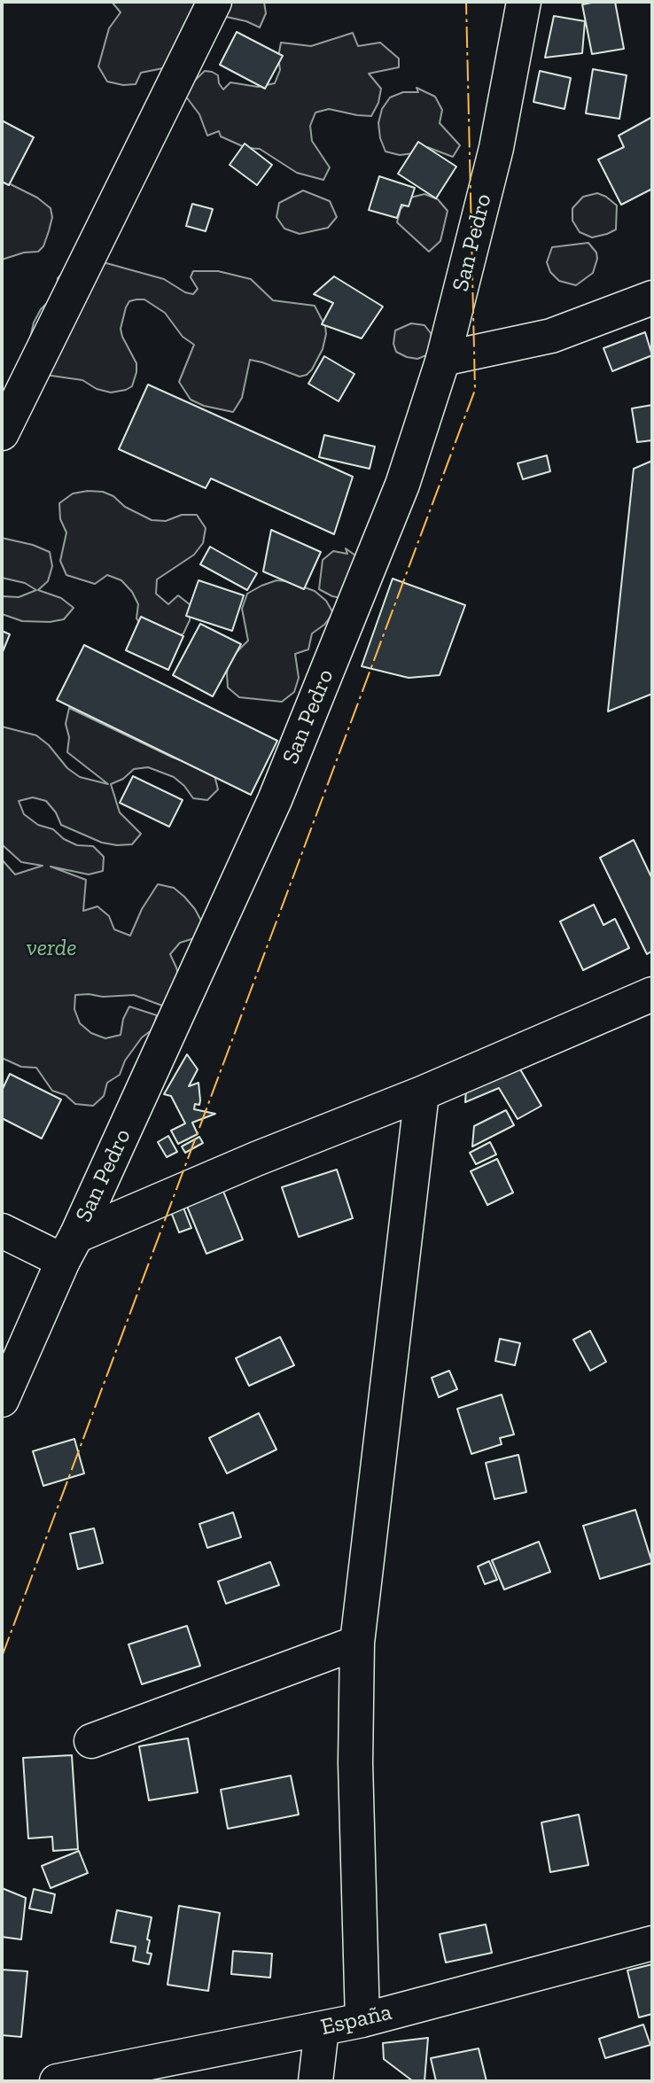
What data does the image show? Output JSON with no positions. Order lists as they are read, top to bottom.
{
  "streets": {
    "street": ["San Pedro", "España"]
  },
  "parks": ["verde"]
}
